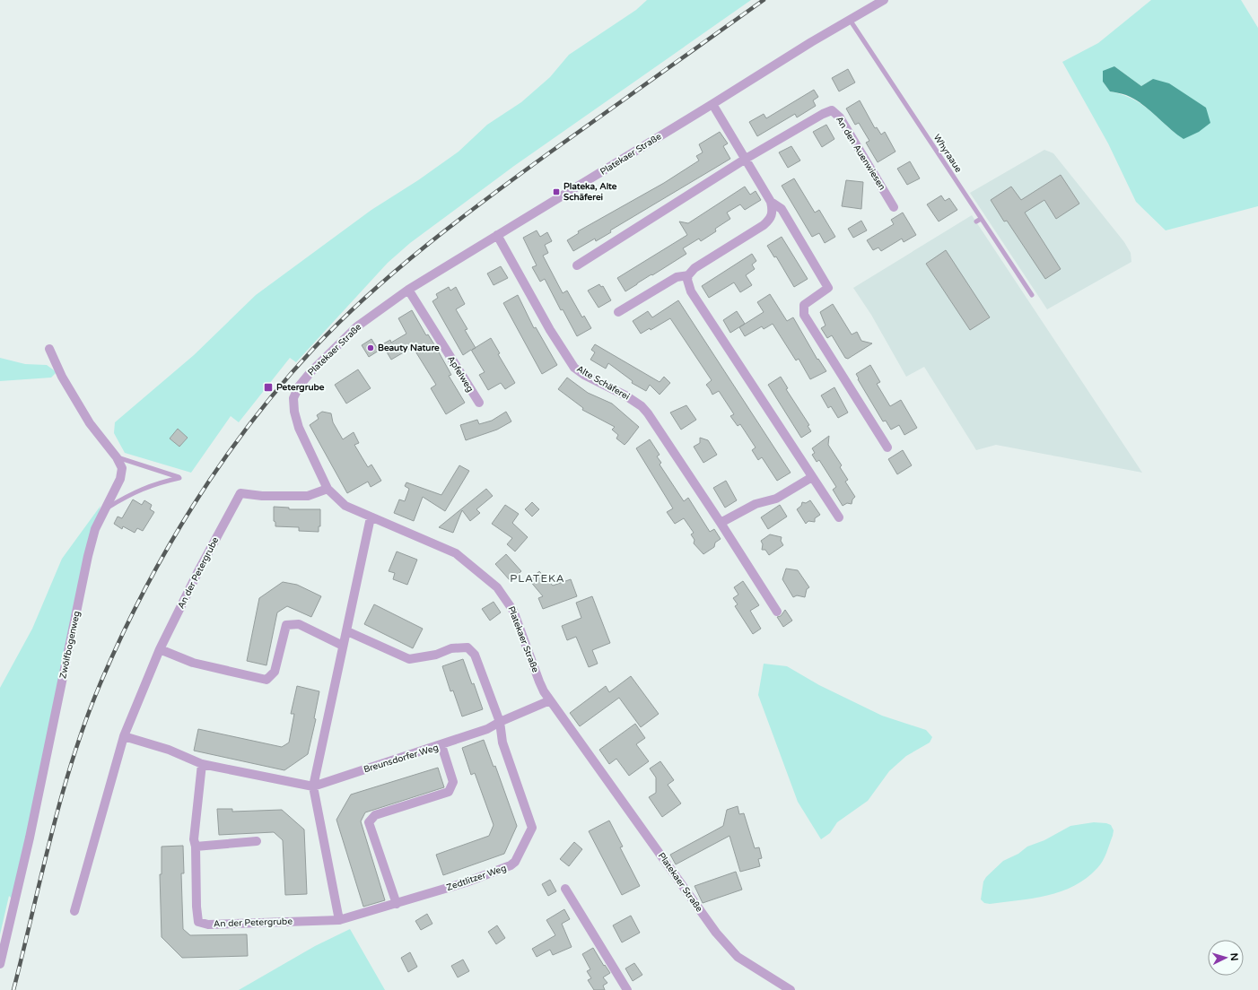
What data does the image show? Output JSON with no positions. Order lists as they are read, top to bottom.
{
  "streets": {
    "street": [
      "An den Auenwiesen",
      "Platekaer Straße",
      "Apfelweg",
      "Alte Schäferei",
      "An der Petergrube",
      "Zwölfbogenweg",
      "Breunsdorfer Weg",
      "Zedtlitzer Weg"
    ],
    "lane": ["Whyraaue"]
  },
  "crossings": [
    ["Whyraaue", "Platekaer Straße"],
    ["Platekaer Straße", "Apfelweg"],
    ["Platekaer Straße", "Alte Schäferei"],
    ["Platekaer Straße", "An der Petergrube"],
    ["Breunsdorfer Weg", "Zedtlitzer Weg"]
  ],
  "districts": ["PLATEKA"],
  "places": {
    "transit": ["Plateka, Alte Schäferei", "Petergrube"],
    "other": ["Beauty Nature"]
  },
  "north": "right"
}
